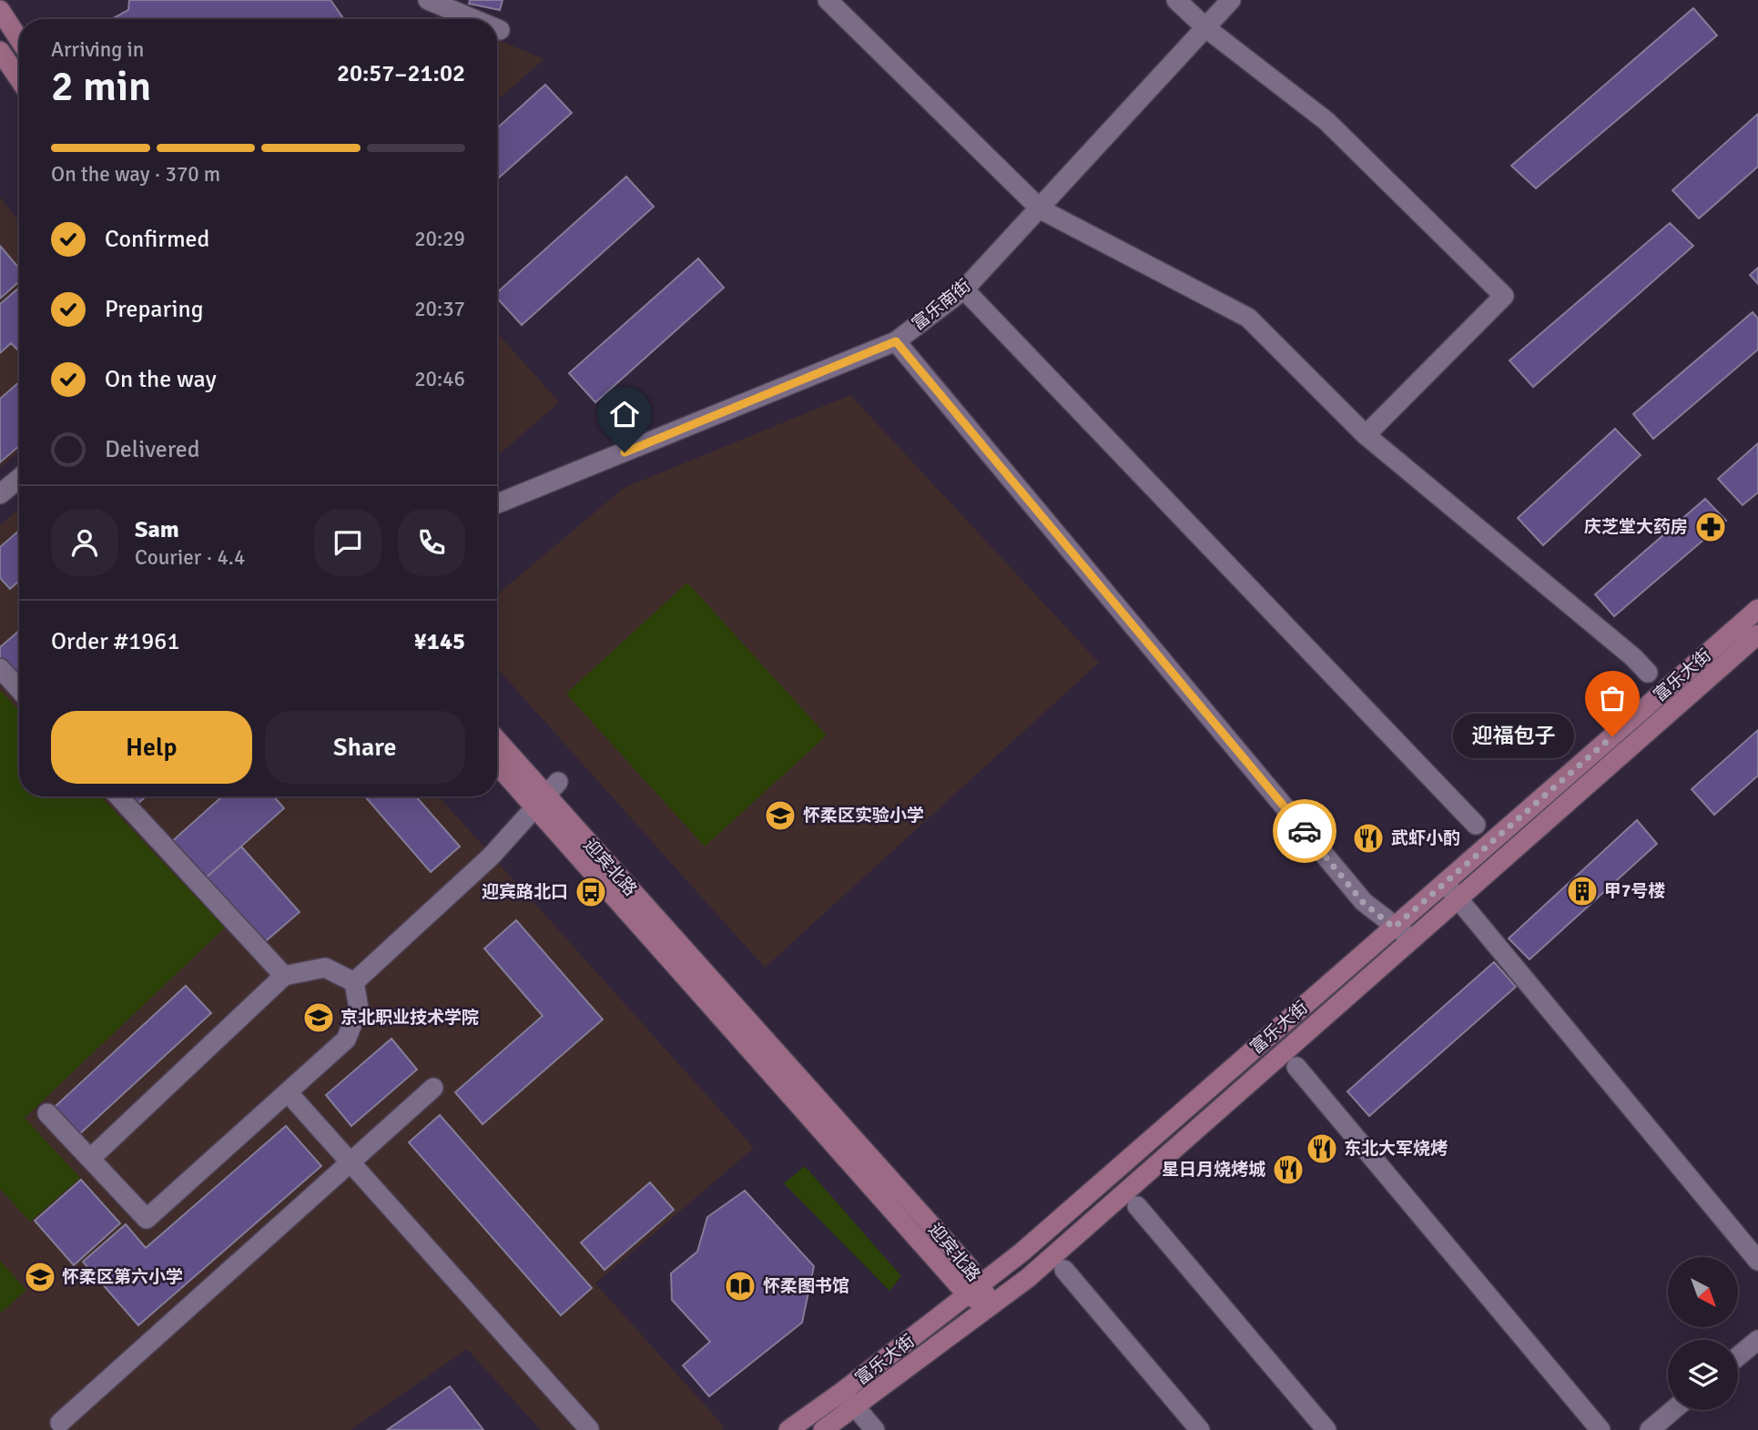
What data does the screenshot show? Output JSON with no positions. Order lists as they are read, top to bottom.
{
  "streets": {
    "main road": ["富乐大街", "迎宾北路"],
    "street": ["富乐南街"]
  },
  "crossings": [
    ["富乐大街", "迎宾北路"]
  ],
  "places": {
    "pharmacy": ["庆芝堂大药房"],
    "other": ["迎福包子"],
    "school or university": ["怀柔区实验小学", "京北职业技术学院", "怀柔区第六小学"],
    "restaurant": ["武虾小酌", "东北大军烧烤", "星日月烧烤城"],
    "building": ["甲7号楼"],
    "bus stop": ["迎宾路北口"],
    "library": ["怀柔图书馆"]
  },
  "north": "bottom right",
  "page": {
    "heading": ["2 min", "Arriving in", "20:57–21:02"],
    "panel": [
      "Sam",
      "Courier · 4.4",
      "Order #1961",
      "¥145"
    ],
    "bar": "On the way · 370 m",
    "list": [
      ["Confirmed", "20:29"],
      ["Preparing", "20:37"],
      ["On the way", "20:46"],
      "Delivered"
    ],
    "buttons": ["Help", "Share"],
    "bubble": "迎福包子"
  }
}
